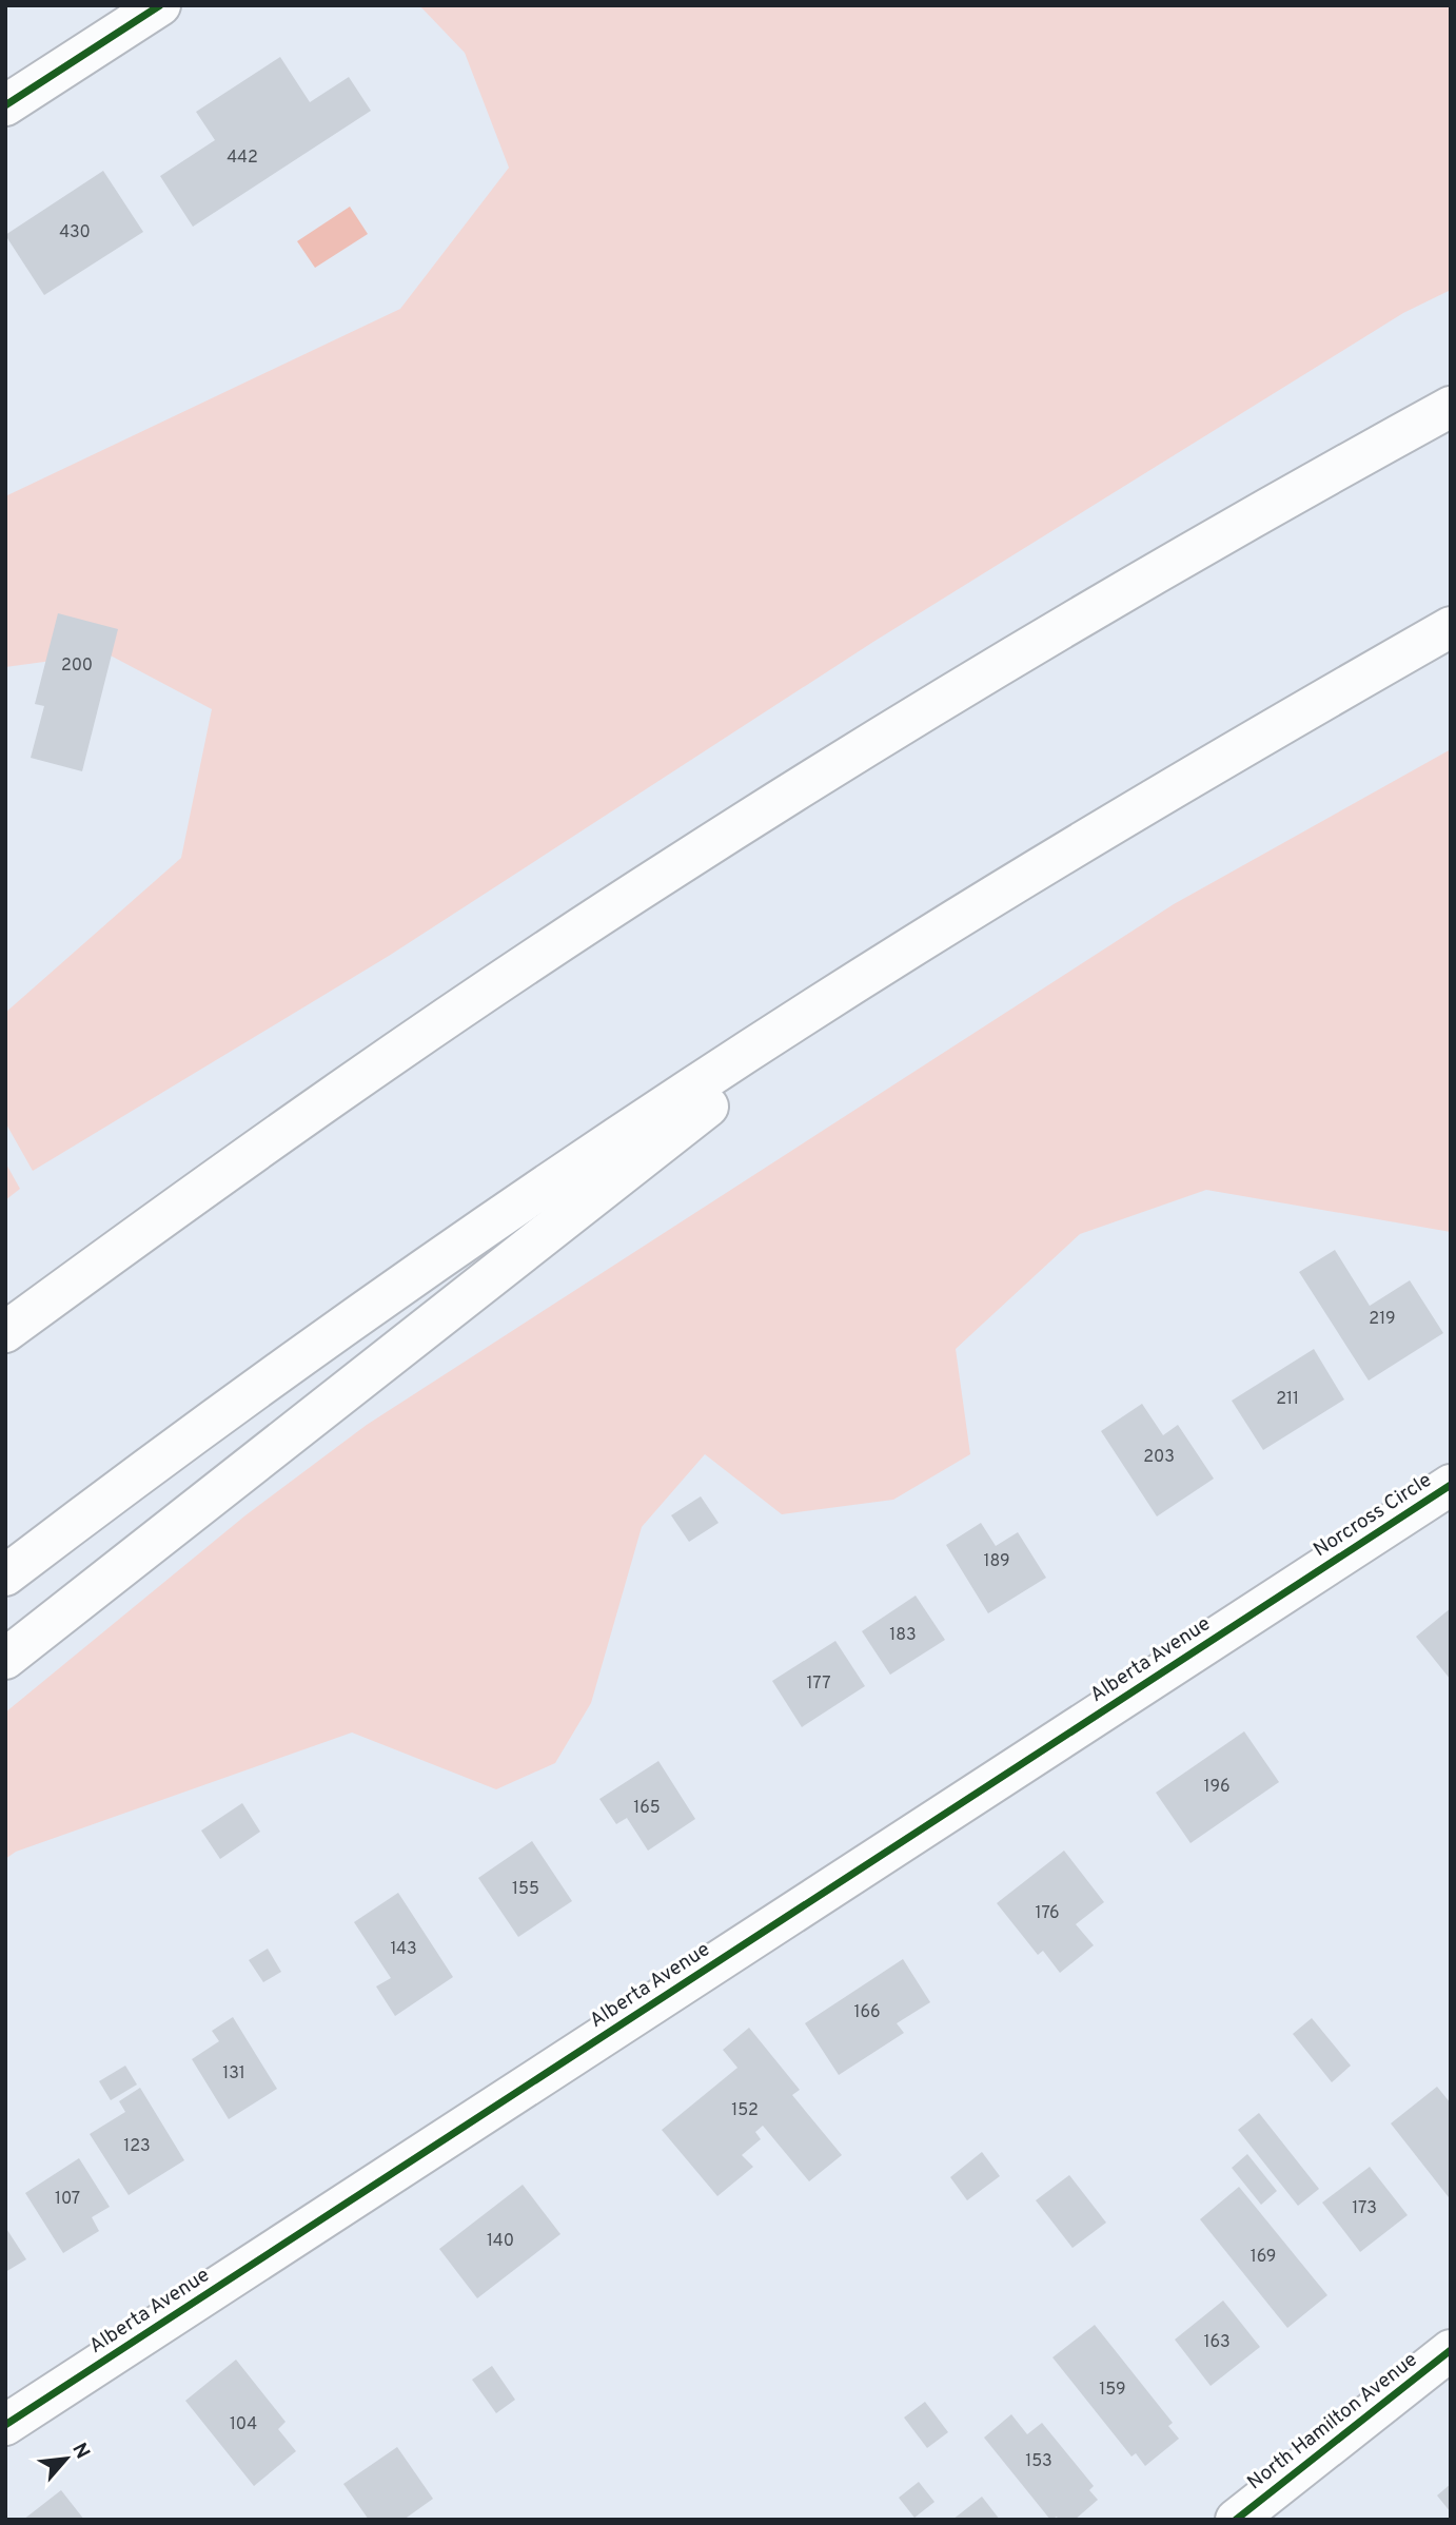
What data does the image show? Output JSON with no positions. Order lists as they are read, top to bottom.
{
  "streets": {
    "main road": ["Norcross Circle", "Alberta Avenue", "North Hamilton Avenue"]
  },
  "crossings": [
    ["Norcross Circle", "Alberta Avenue"]
  ],
  "house_numbers": [
    "442",
    "430",
    "200",
    "219",
    "211",
    "203",
    "189",
    "183",
    "177",
    "196",
    "165",
    "155",
    "176",
    "143",
    "166",
    "131",
    "152",
    "123",
    "107",
    "173",
    "140",
    "169",
    "163",
    "159",
    "104",
    "153"
  ],
  "north": "top right"
}
